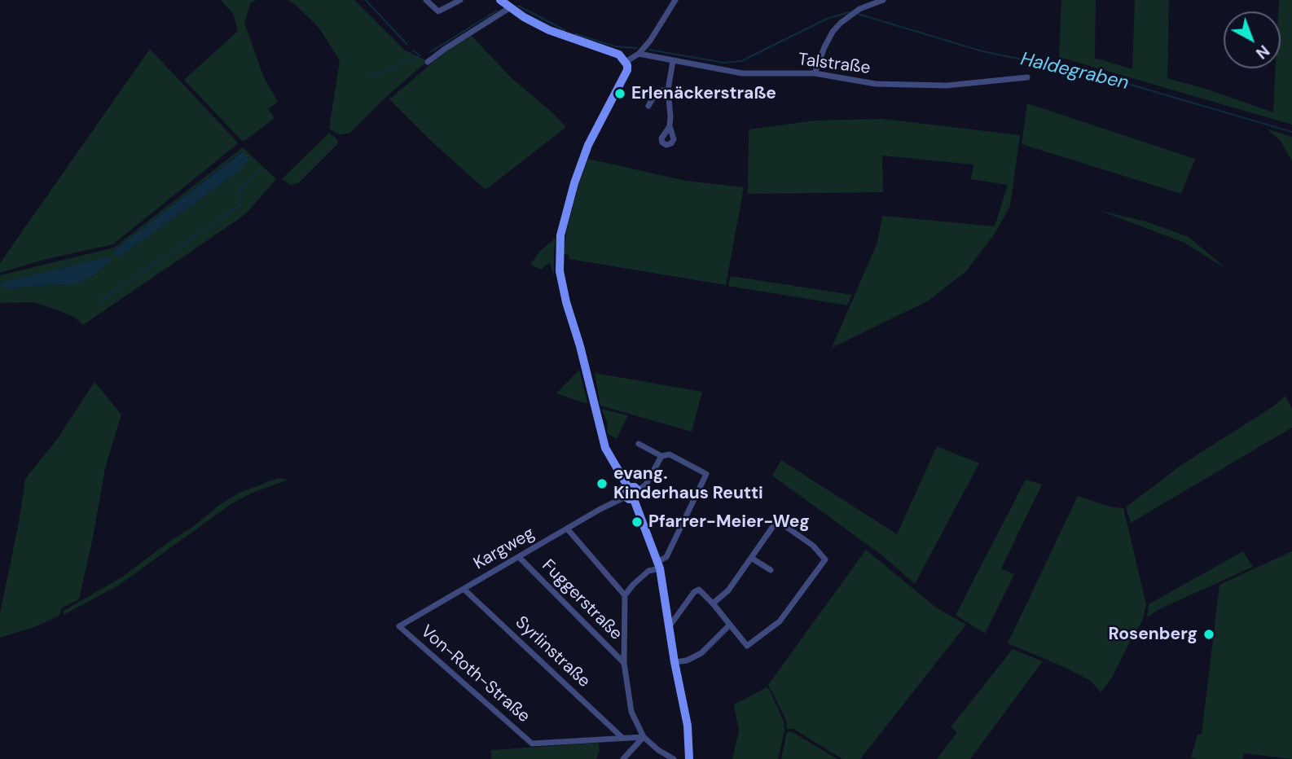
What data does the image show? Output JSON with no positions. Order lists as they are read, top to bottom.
{
  "streets": {
    "street": [
      "Talstraße",
      "Kargweg",
      "Fuggerstraße",
      "Syrlinstraße",
      "Von-Roth-Straße"
    ]
  },
  "crossings": [
    ["Kargweg", "Fuggerstraße"],
    ["Kargweg", "Syrlinstraße"],
    ["Kargweg", "Von-Roth-Straße"],
    ["Syrlinstraße", "Von-Roth-Straße"]
  ],
  "water": ["Haldegraben"],
  "places": [
    "Erlenäckerstraße",
    "evang. Kinderhaus Reutti",
    "Pfarrer-Meier-Weg",
    "Rosenberg"
  ],
  "north": "bottom right"
}
